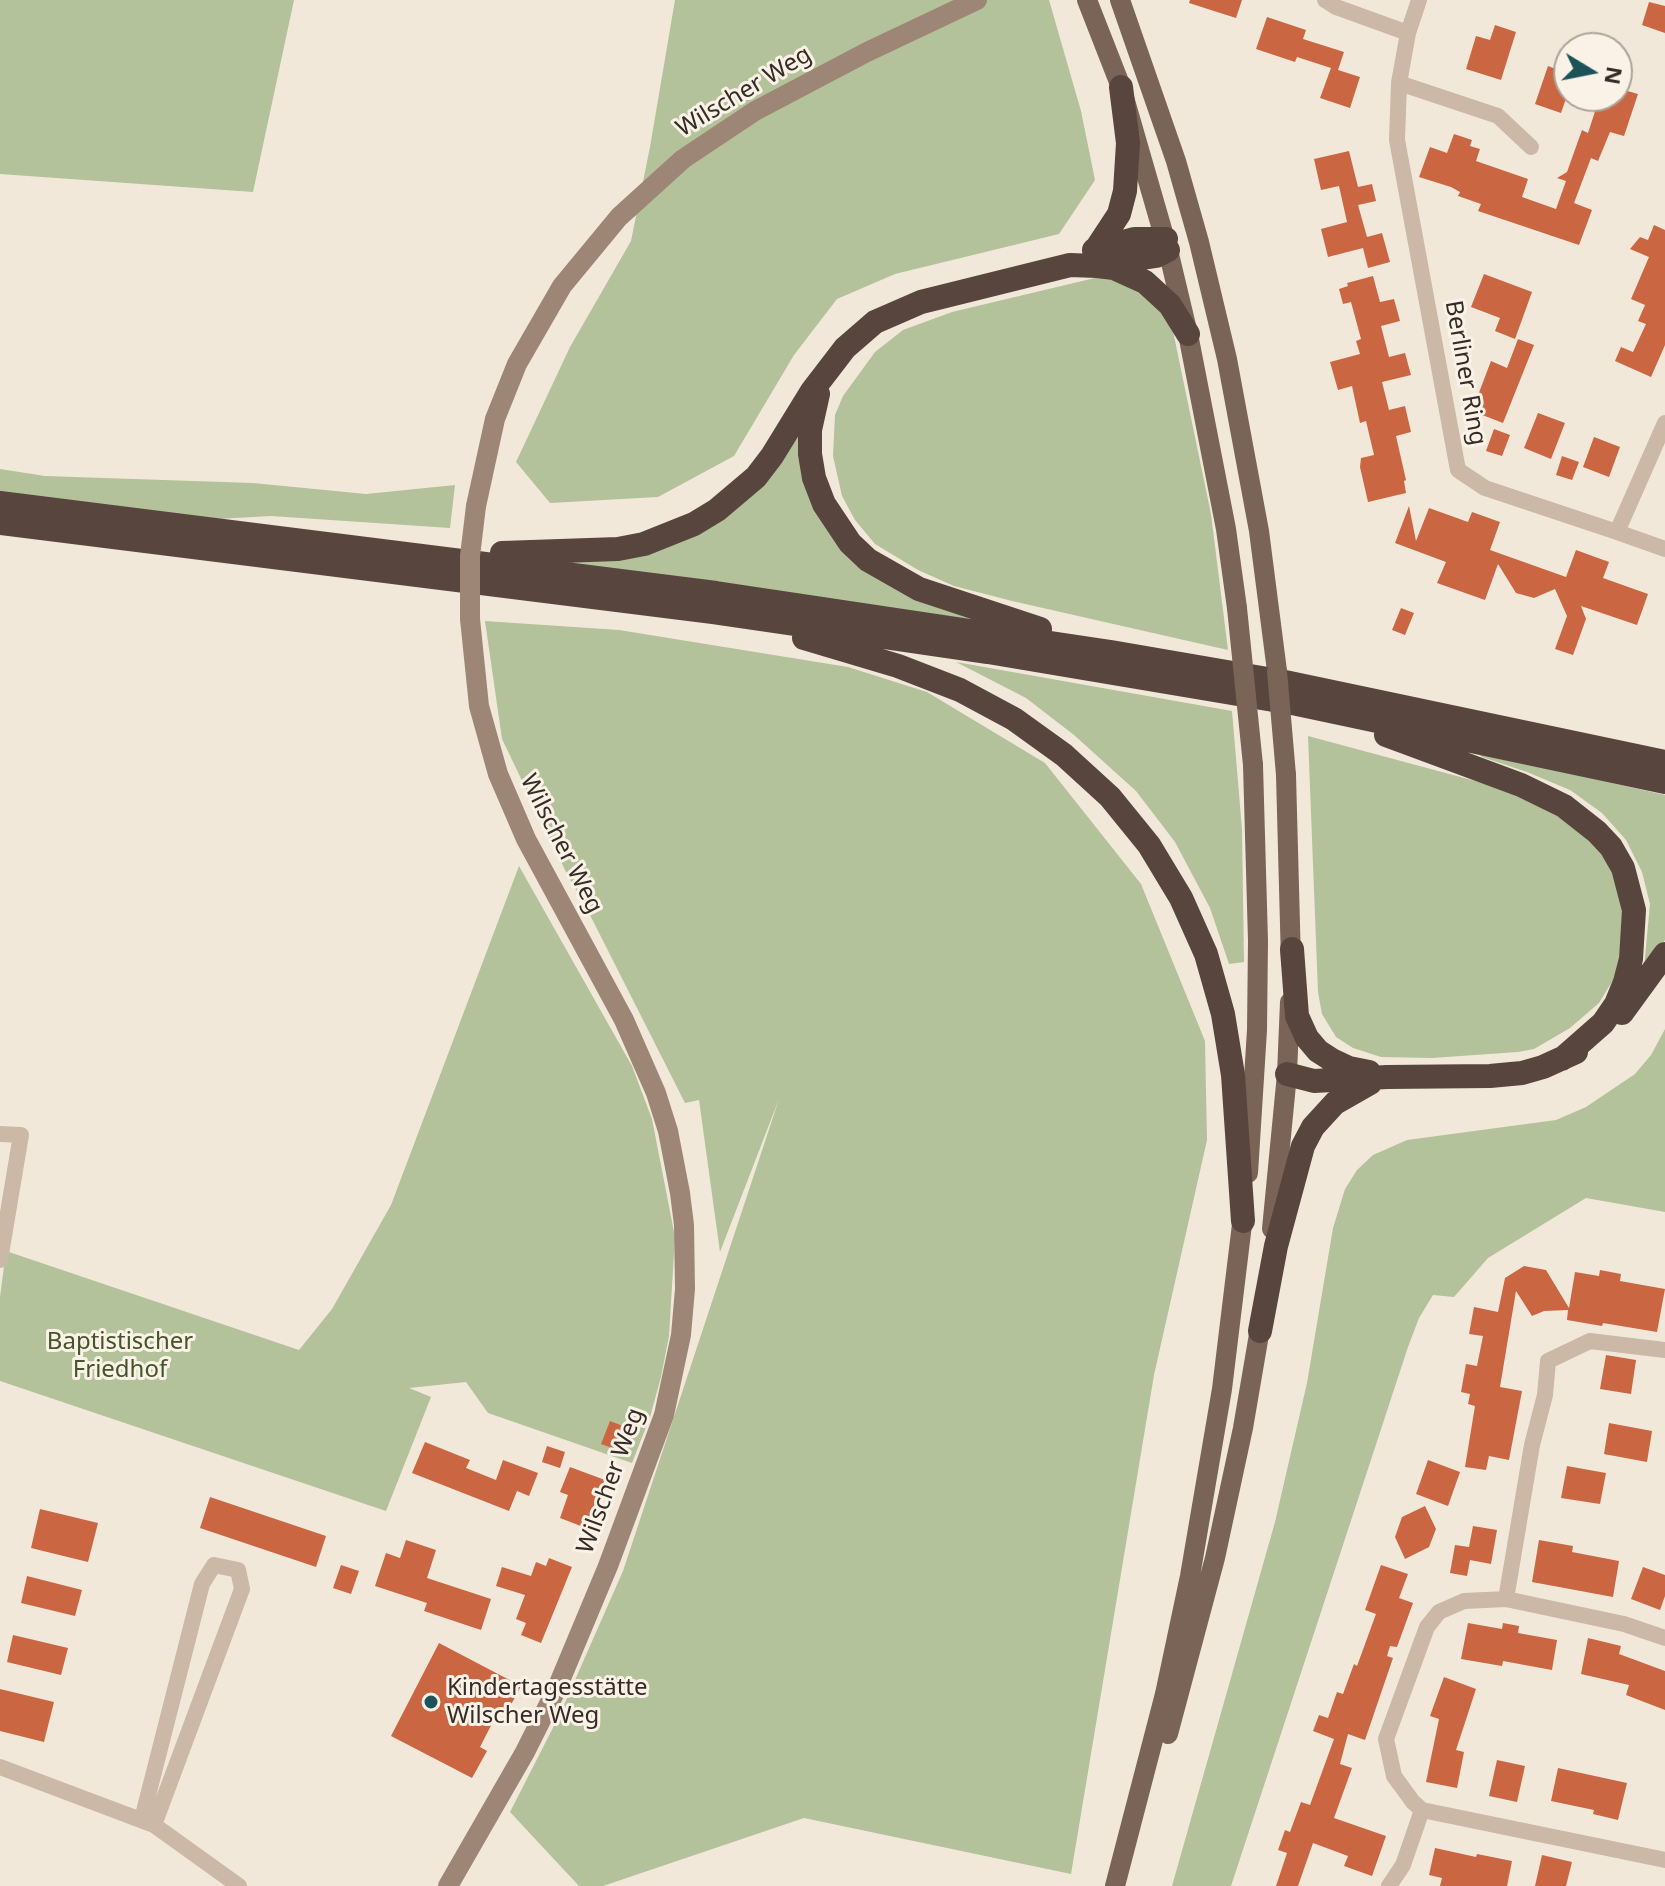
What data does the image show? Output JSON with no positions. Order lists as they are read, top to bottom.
{
  "streets": {
    "street": ["Wilscher Weg", "Berliner Ring"]
  },
  "parks": ["Baptistischer Friedhof"],
  "places": ["Kindertagesstätte Wilscher Weg"],
  "north": "right"
}
